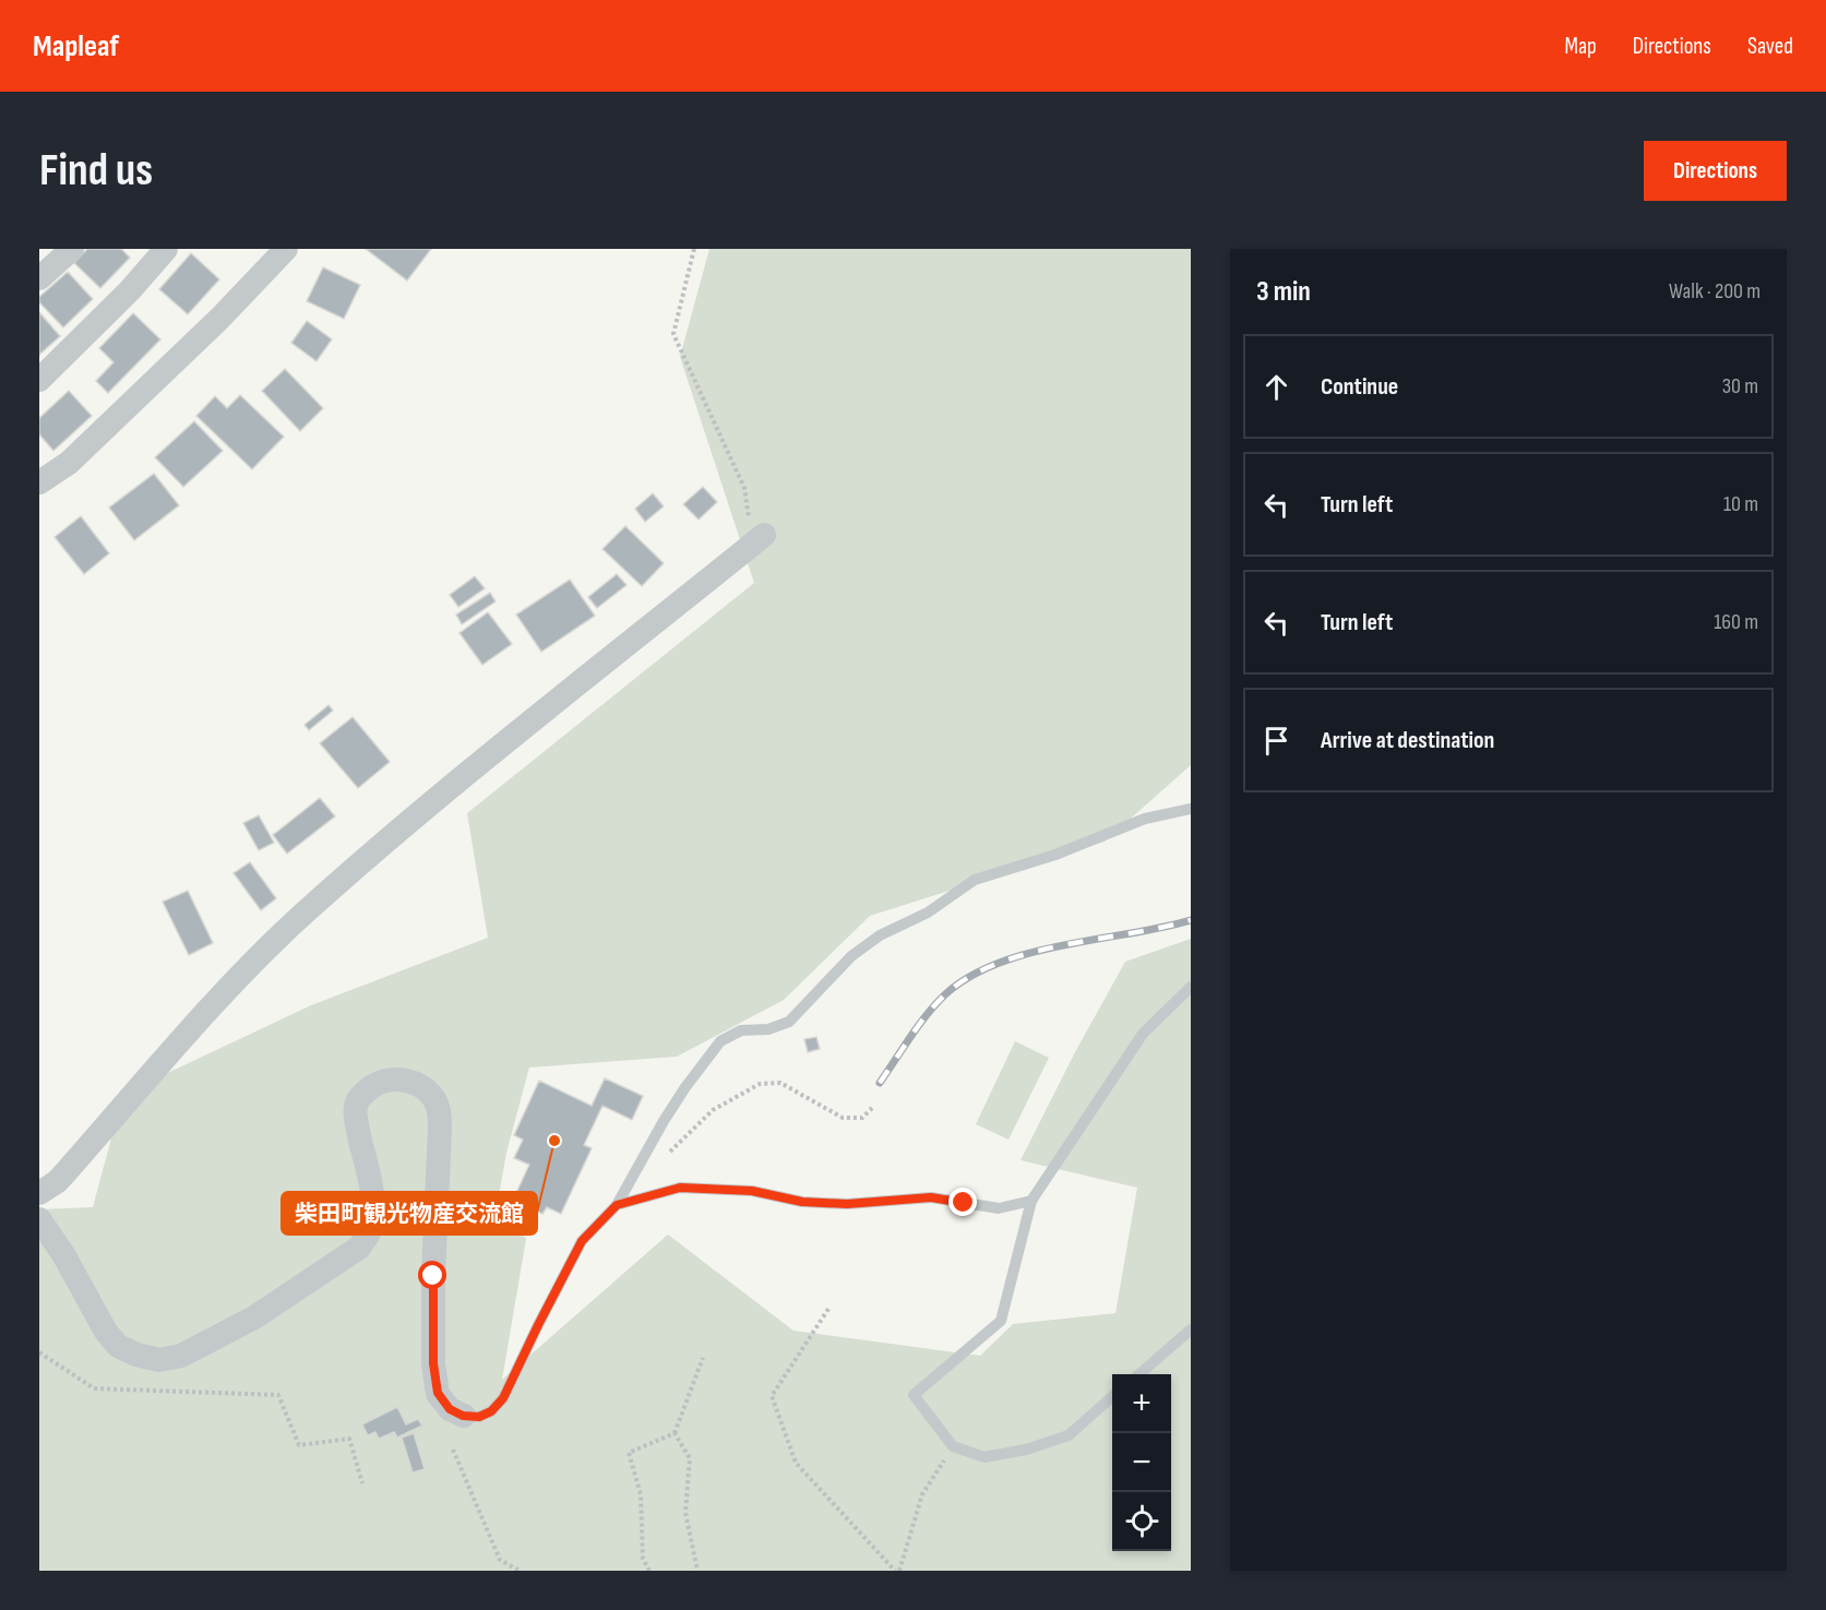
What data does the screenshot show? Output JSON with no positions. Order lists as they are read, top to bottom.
{
  "places": ["柴田町観光物産交流館"],
  "page": {
    "header": "Mapleaf",
    "nav": ["Map", "Directions", "Saved"],
    "buttons": "Directions",
    "title": "Find us",
    "heading": ["3 min", "Walk · 200 m"],
    "list": [
      ["Continue", "30 m"],
      ["Turn left", "10 m"],
      ["Turn left", "160 m"],
      "Arrive at destination"
    ],
    "map_buttons": ["+", "−"]
  }
}
